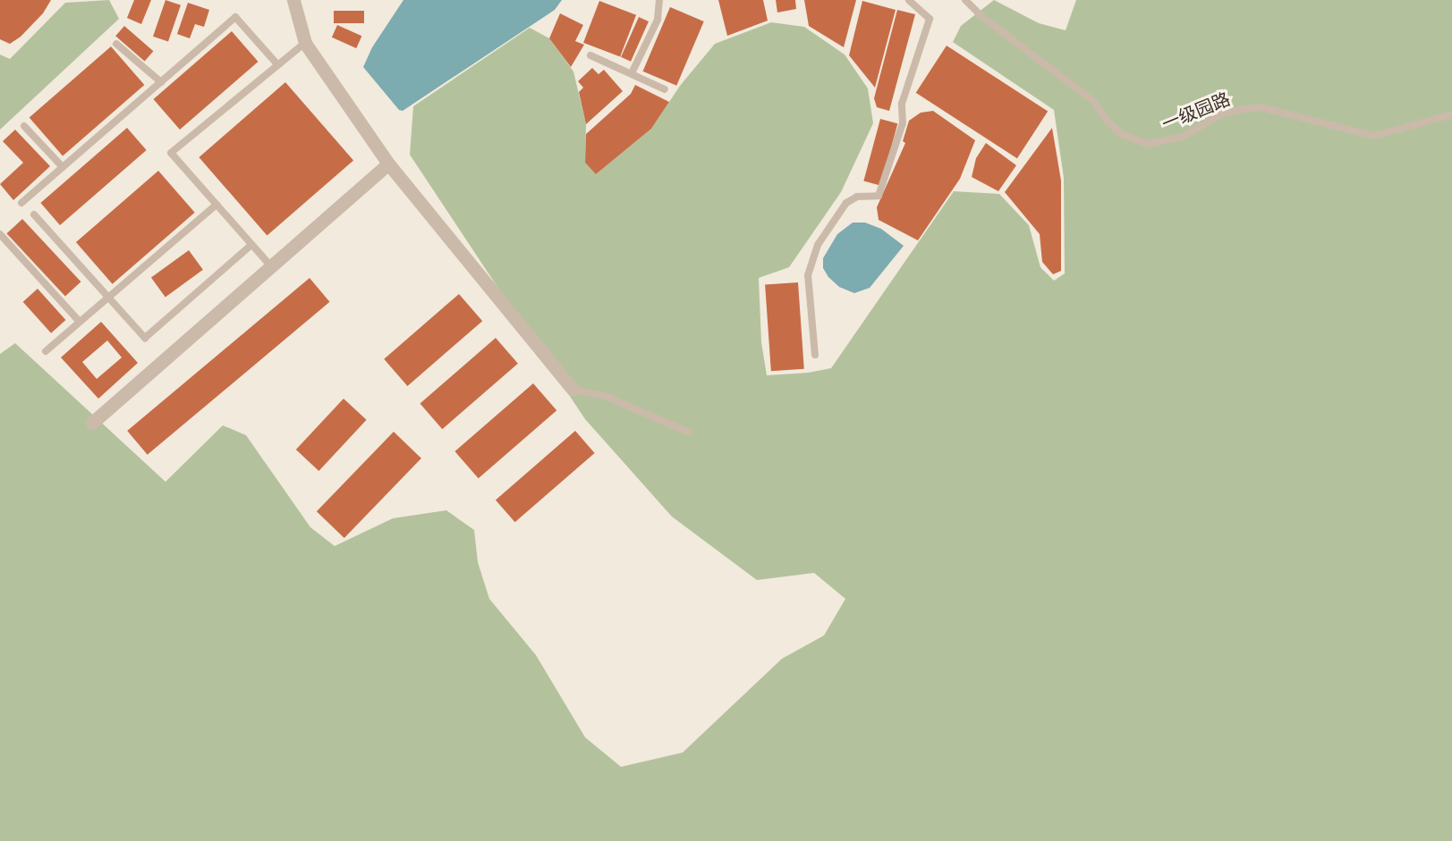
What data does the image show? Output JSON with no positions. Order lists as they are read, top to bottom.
{
  "streets": {
    "lane": ["一级园路"]
  }
}
